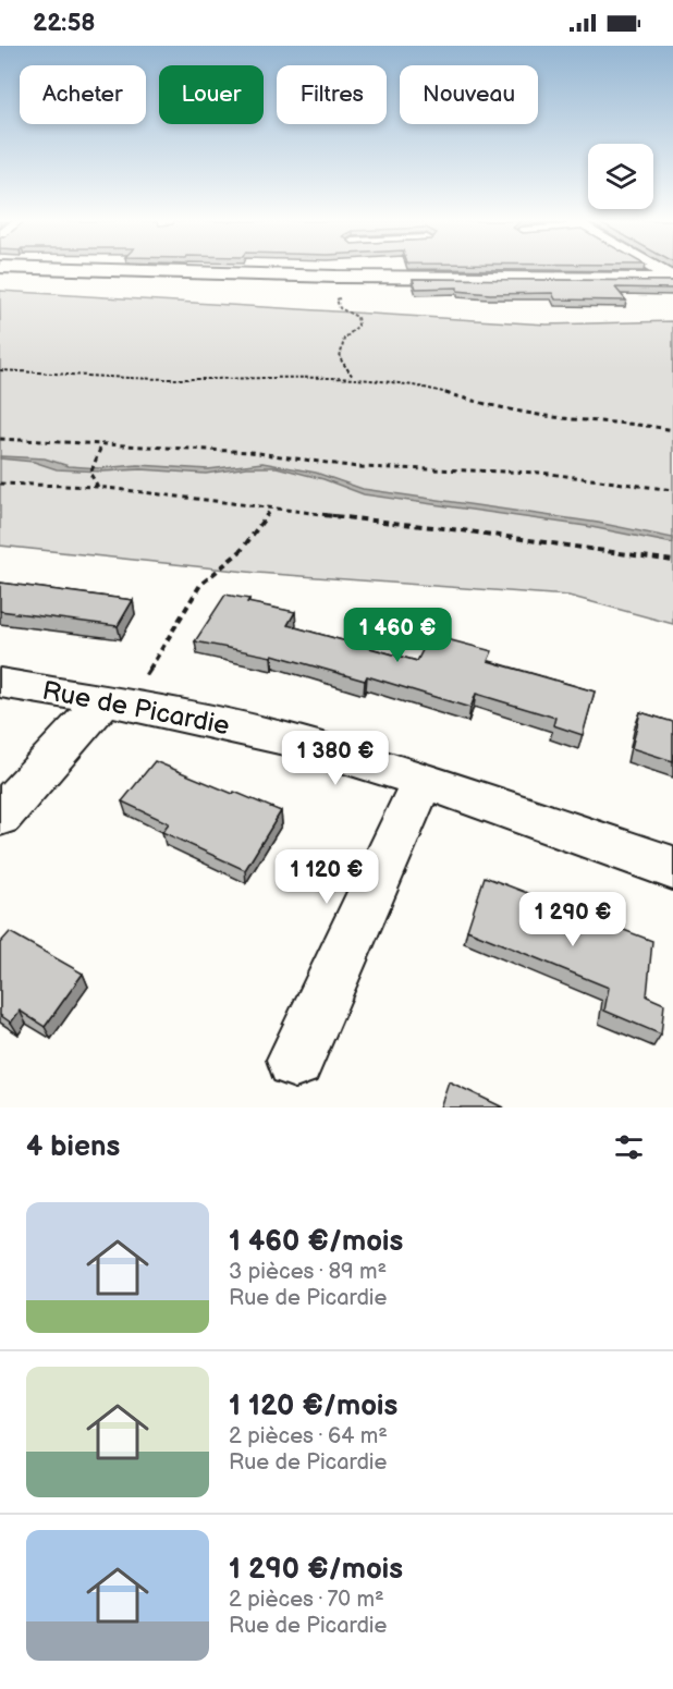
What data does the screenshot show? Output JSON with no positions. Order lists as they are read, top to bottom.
{
  "streets": {
    "street": ["Rue de Picardie"]
  },
  "page": {
    "status": "22:58",
    "chip": [
      "Acheter",
      "Louer",
      "Filtres",
      "Nouveau"
    ],
    "price": [
      "1 460 €",
      "1 380 €",
      "1 120 €",
      "1 290 €"
    ],
    "heading": "4 biens",
    "list": [
      {
        "name": "1 460 €/mois",
        "note": "3 pièces · 89 m² · Rue de Picardie"
      },
      {
        "name": "1 120 €/mois",
        "note": "2 pièces · 64 m² · Rue de Picardie"
      },
      {
        "name": "1 290 €/mois",
        "note": "2 pièces · 70 m² · Rue de Picardie"
      }
    ]
  }
}
